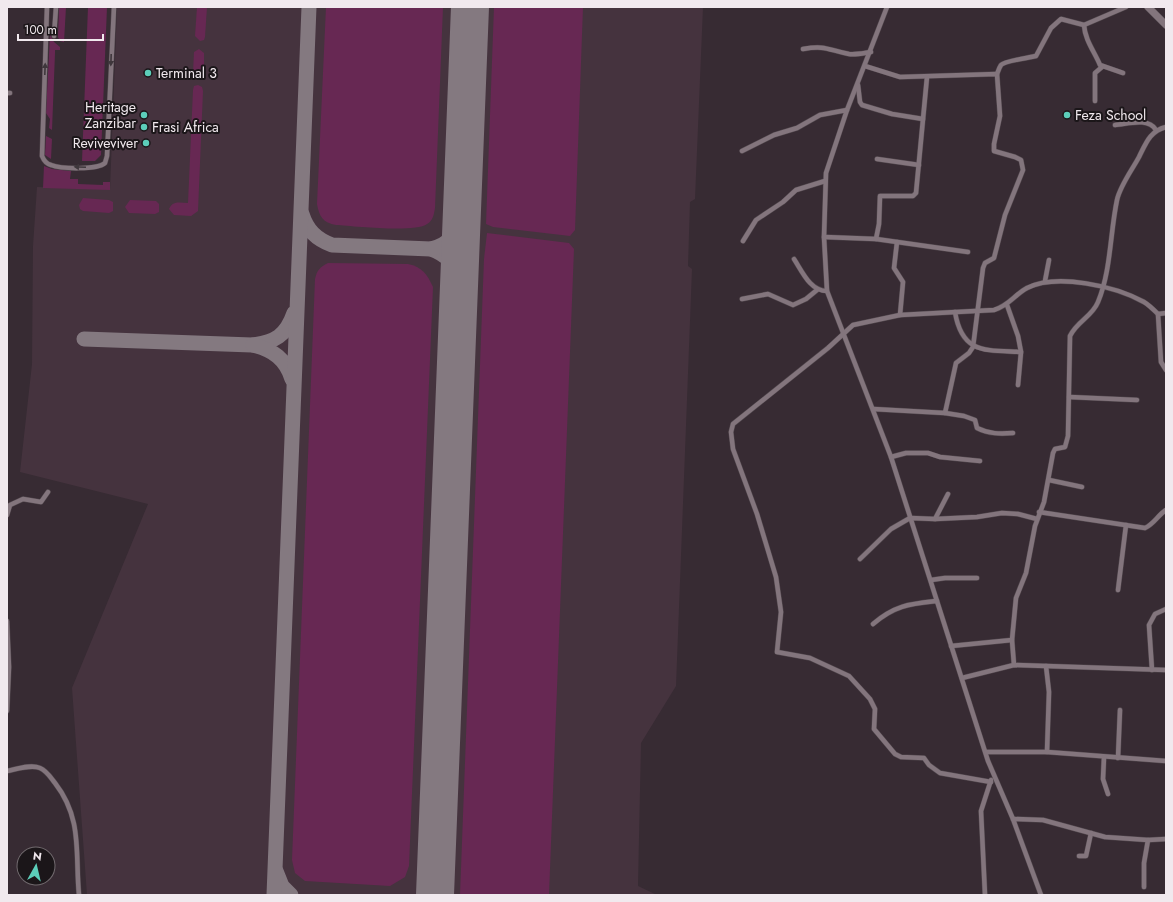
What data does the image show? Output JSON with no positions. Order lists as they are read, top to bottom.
{
  "places": [
    "Terminal 3",
    "Heritage Zanzibar",
    "Feza School",
    "Frasi Africa",
    "Reviveviver"
  ],
  "scale_bar": "100 m",
  "north": "top"
}
